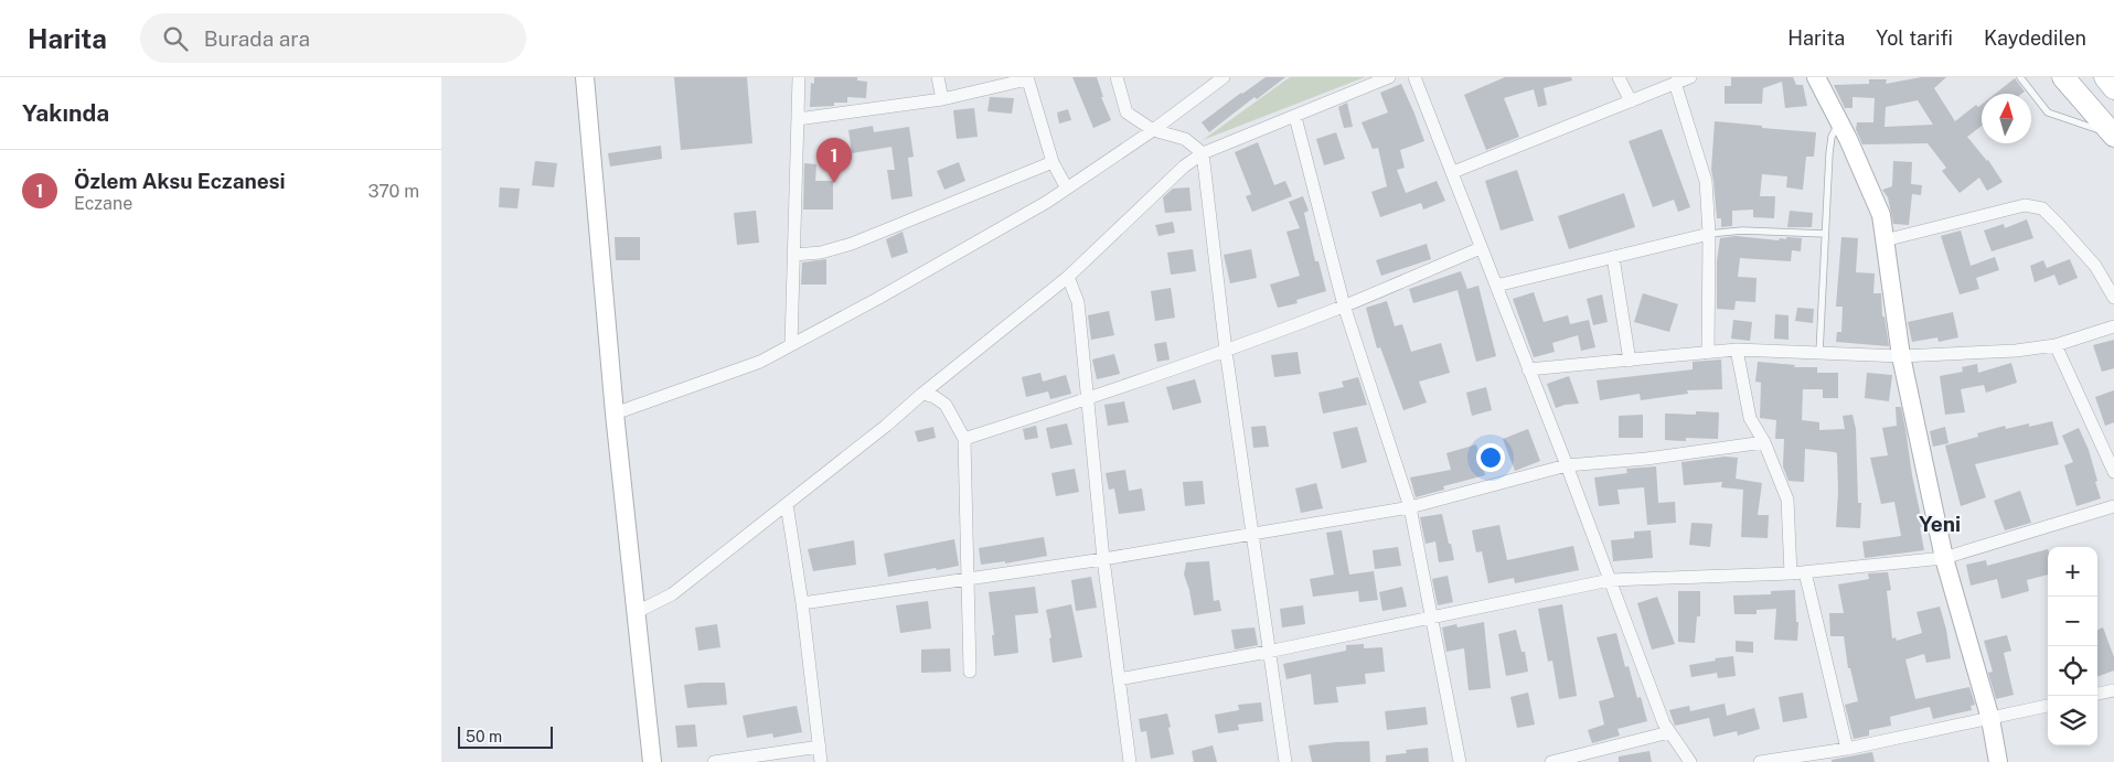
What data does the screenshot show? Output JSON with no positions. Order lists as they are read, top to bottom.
{
  "districts": ["Yeni"],
  "scale_bar": "50 m",
  "north": "top",
  "page": {
    "header": "Harita",
    "search": "Burada ara",
    "nav": ["Harita", "Yol tarifi", "Kaydedilen"],
    "heading": "Yakında",
    "pins": "1",
    "list": [
      {
        "mark": "1",
        "name": "Özlem Aksu Eczanesi",
        "note": "Eczane",
        "value": "370 m"
      }
    ],
    "map_buttons": ["+", "−"],
    "scale": "50 m"
  }
}
